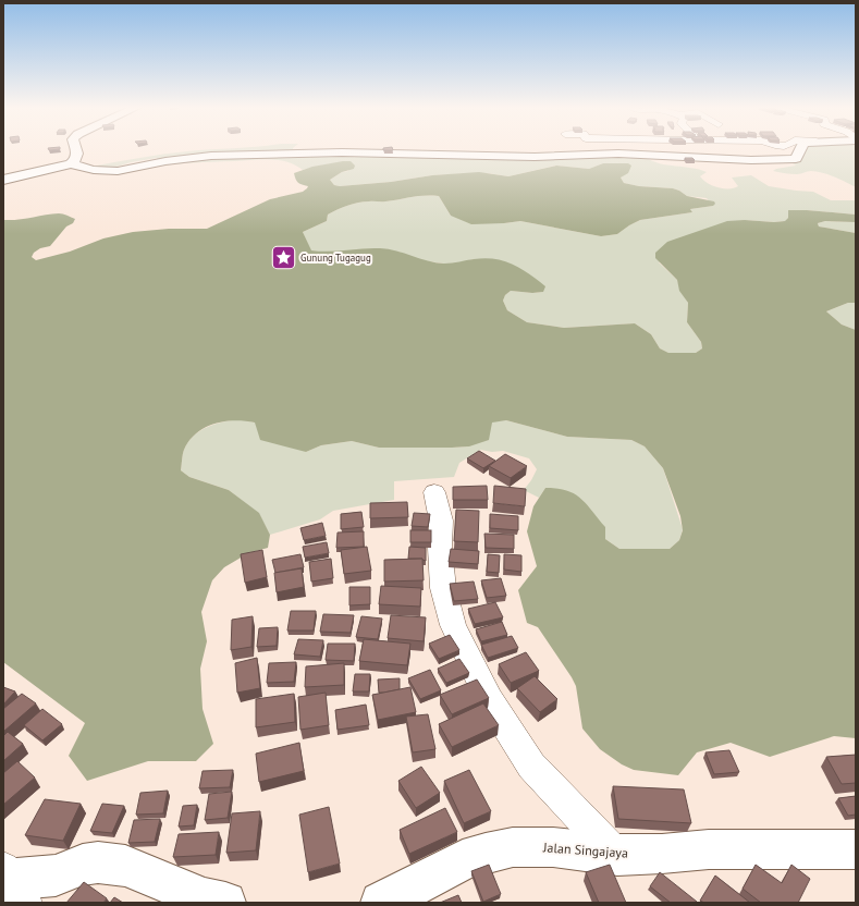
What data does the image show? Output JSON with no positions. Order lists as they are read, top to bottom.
{
  "streets": {
    "street": ["Jalan Singajaya"]
  },
  "places": {
    "place": ["Gunung Tugagug"]
  }
}
